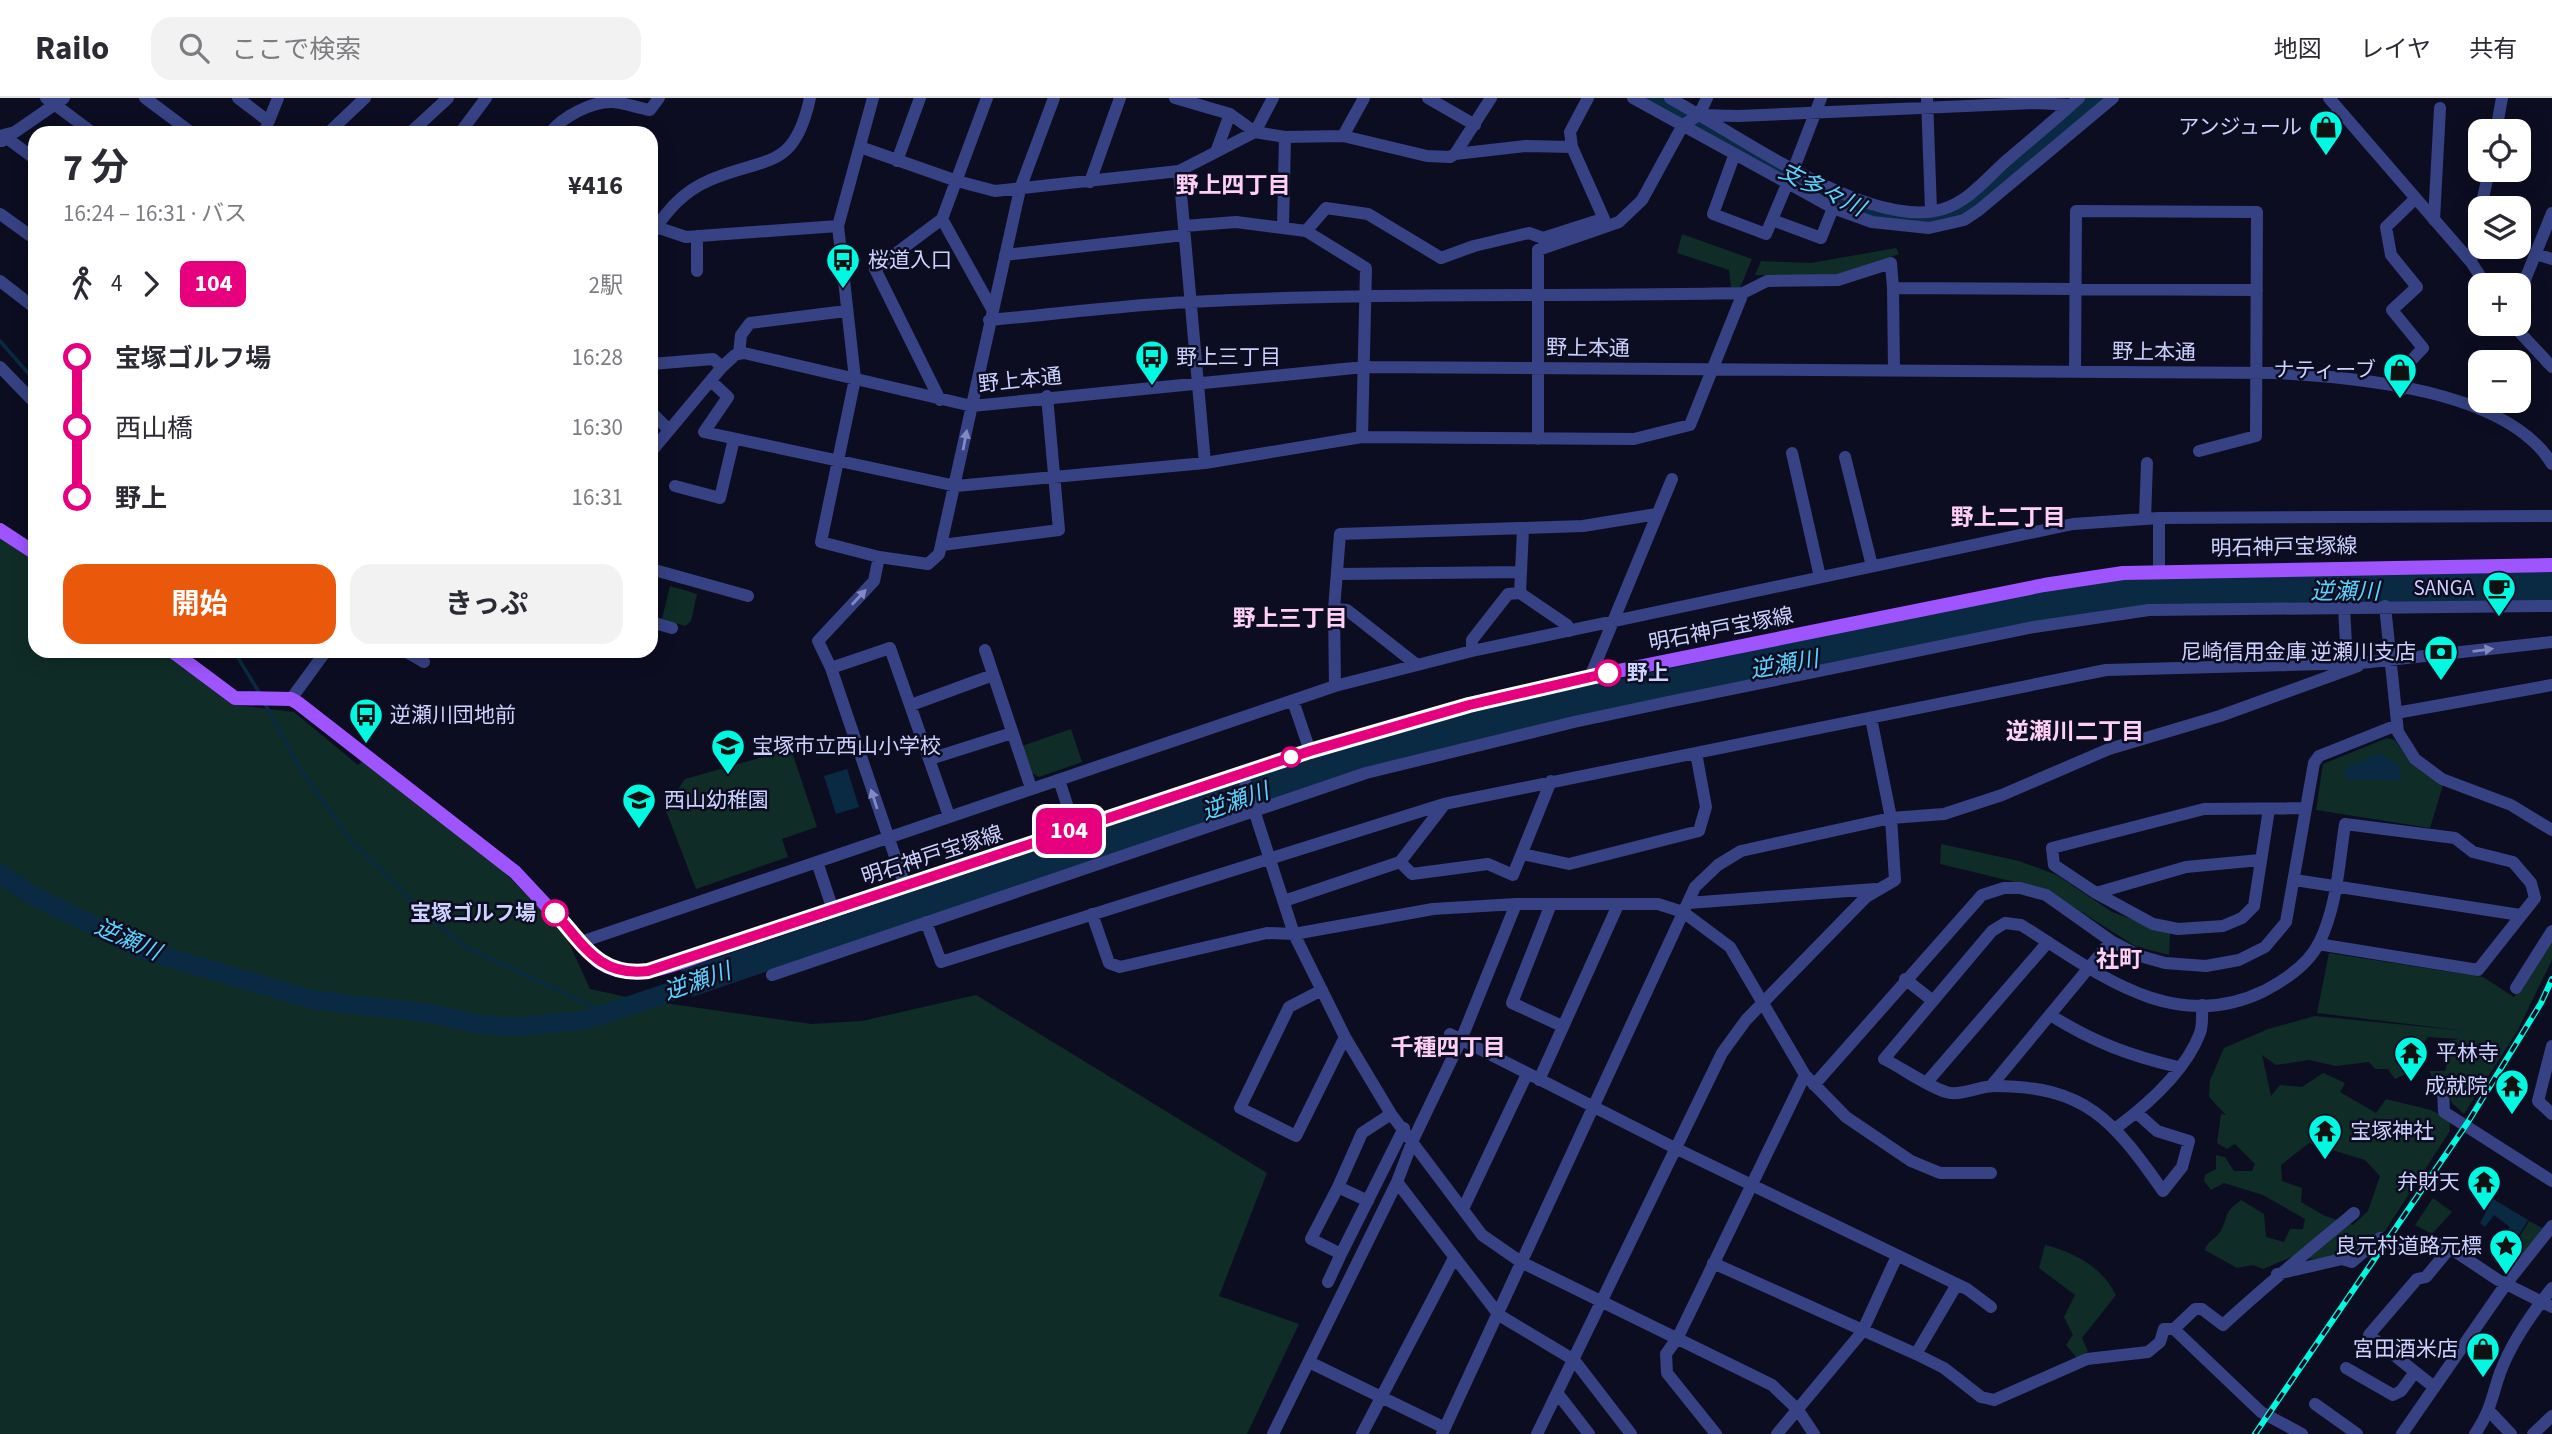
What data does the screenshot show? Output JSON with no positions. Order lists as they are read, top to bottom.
{
  "streets": {
    "main road": ["明石神戸宝塚線"],
    "street": ["野上本通"]
  },
  "districts": [
    "野上四丁目",
    "野上二丁目",
    "野上三丁目",
    "逆瀬川二丁目",
    "社町",
    "千種四丁目"
  ],
  "water": ["支多々川", "逆瀬川"],
  "places": {
    "shop": ["アンジュール", "ナティーブ", "宮田酒米店"],
    "bus stop": ["桜道入口", "野上三丁目", "逆瀬川団地前"],
    "cafe": ["SANGA"],
    "other": ["野上", "宝塚ゴルフ場"],
    "bank": ["尼崎信用金庫 逆瀬川支店"],
    "school or university": ["宝塚市立西山小学校", "西山幼稚園"],
    "temple": [
      "平林寺",
      "成就院",
      "宝塚神社",
      "弁財天"
    ],
    "place": ["良元村道路元標"]
  },
  "lines": ["bus line 104"],
  "page": {
    "header": "Railo",
    "search": "ここで検索",
    "nav": ["地図", "レイヤ", "共有"],
    "on_map": "104",
    "map_buttons": ["+", "−"],
    "heading": ["7 分", "16:24 – 16:31 · バス", "¥416"],
    "legs": ["4", "104", "2駅"],
    "list": [
      {
        "name": "宝塚ゴルフ場",
        "value": "16:28"
      },
      {
        "name": "西山橋",
        "value": "16:30"
      },
      {
        "name": "野上",
        "value": "16:31"
      }
    ],
    "buttons": ["開始", "きっぷ"]
  }
}
